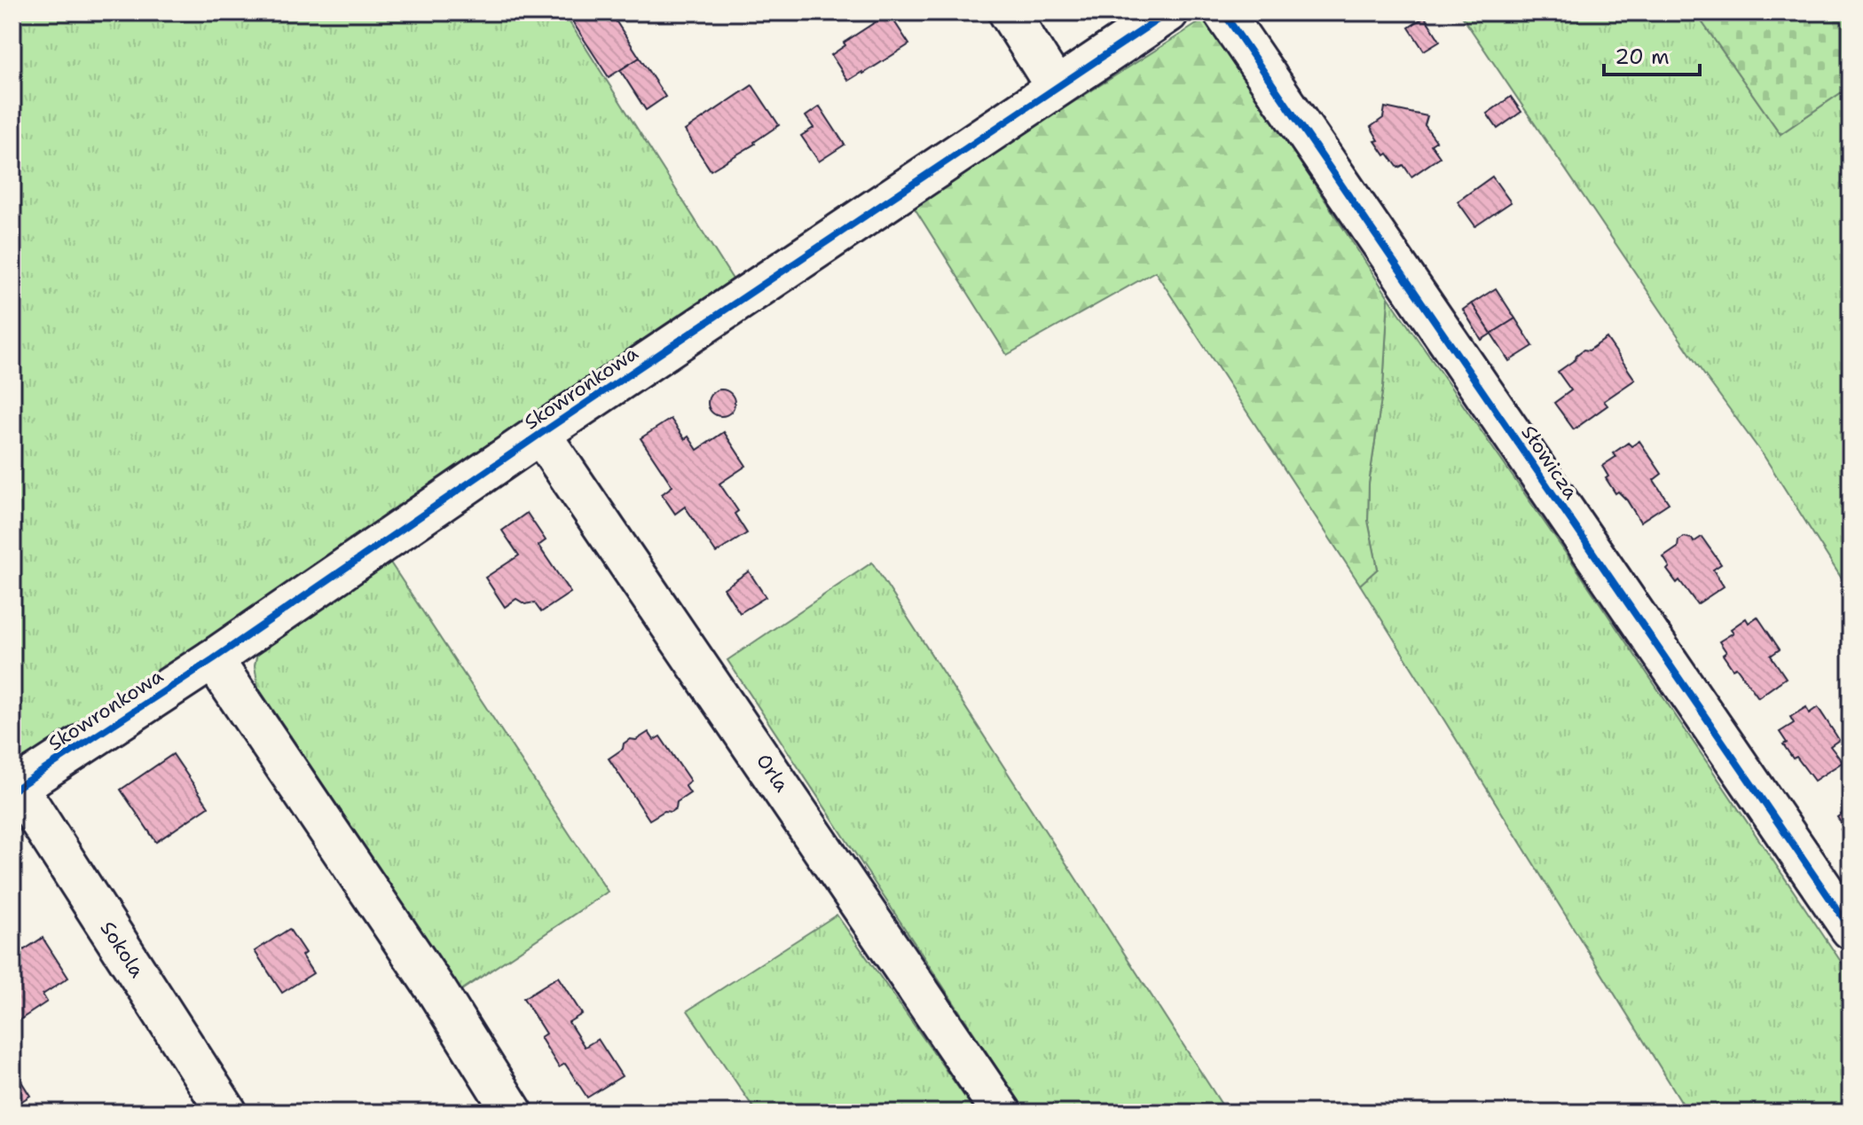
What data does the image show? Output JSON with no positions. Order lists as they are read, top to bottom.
{
  "streets": {
    "street": [
      "Skowronkowa",
      "Słowicza",
      "Orla",
      "Sokola"
    ]
  },
  "crossings": [
    ["Skowronkowa", "Orla"],
    ["Skowronkowa", "Sokola"]
  ],
  "scale_bar": "20 m"
}
